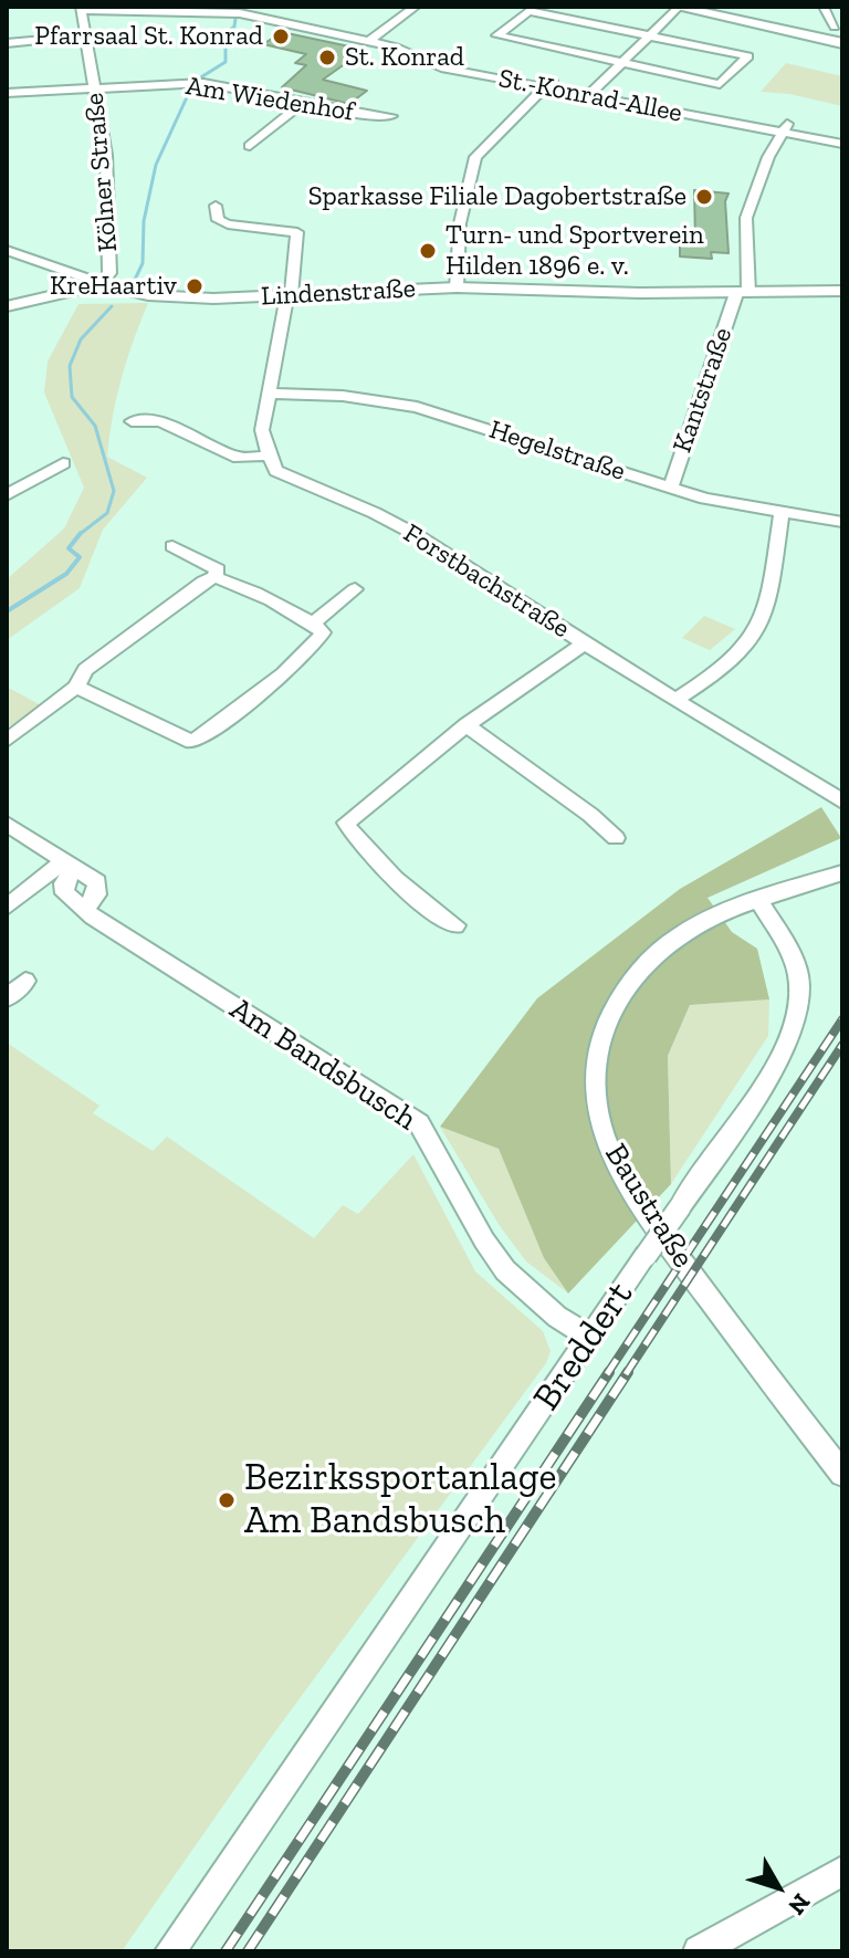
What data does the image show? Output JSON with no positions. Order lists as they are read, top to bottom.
{
  "streets": {
    "street": [
      "St.-Konrad-Allee",
      "Am Wiedenhof",
      "Kölner Straße",
      "Lindenstraße",
      "Kantstraße",
      "Hegelstraße",
      "Forstbachstraße",
      "Am Bandsbusch",
      "Baustraße",
      "Breddert"
    ]
  },
  "crossings": [
    ["St.-Konrad-Allee", "Kölner Straße"],
    ["Am Wiedenhof", "Kölner Straße"],
    ["Kölner Straße", "Lindenstraße"],
    ["Lindenstraße", "Kantstraße"],
    ["Kantstraße", "Hegelstraße"],
    ["Am Bandsbusch", "Breddert"],
    ["Baustraße", "Breddert"]
  ],
  "places": [
    "Pfarrsaal St. Konrad",
    "St. Konrad",
    "Sparkasse Filiale Dagobertstraße",
    "Turn- und Sportverein Hilden 1896 e. v.",
    "KreHaartiv",
    "Bezirkssportanlage Am Bandsbusch"
  ],
  "north": "bottom right"
}
